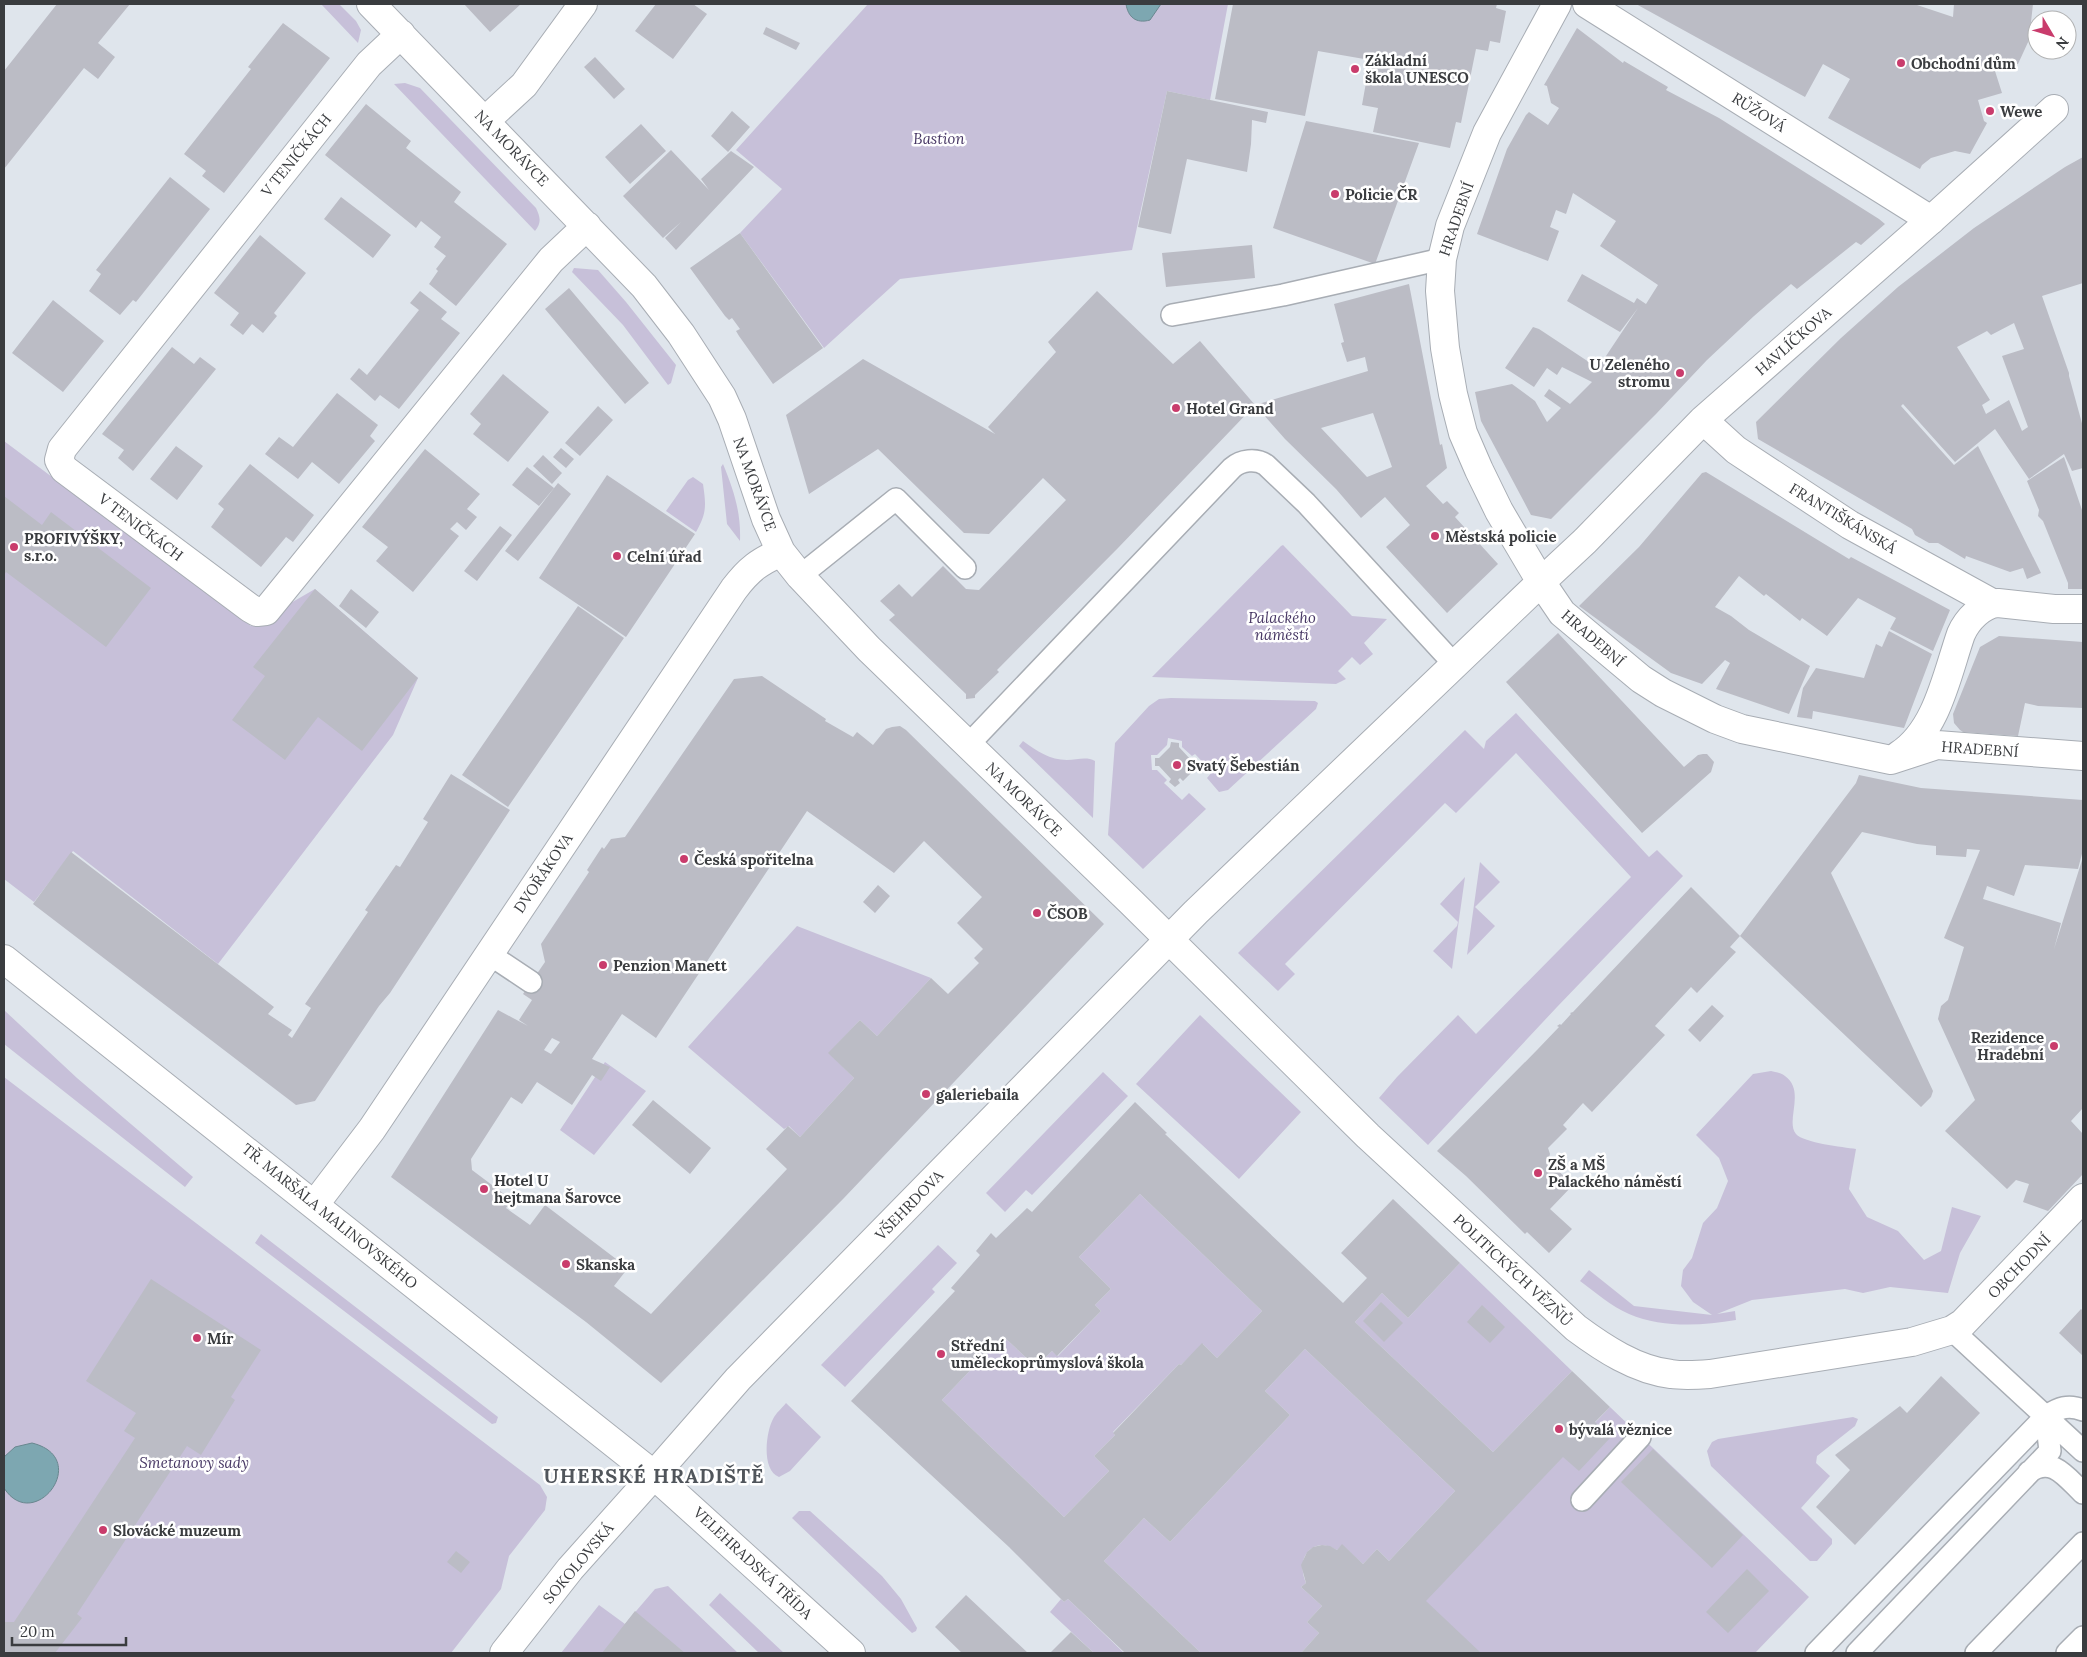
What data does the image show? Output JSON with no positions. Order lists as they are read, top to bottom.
{
  "streets": {
    "street": [
      "RŮŽOVÁ",
      "NA MORÁVCE",
      "V TENIČKÁCH",
      "HRADEBNÍ",
      "HAVLÍČKOVA",
      "FRANTIŠKÁNSKÁ",
      "DVOŘÁKOVA",
      "VŠEHRDOVA",
      "TŘ. MARŠÁLA MALINOVSKÉHO",
      "OBCHODNÍ",
      "POLITICKÝCH VĚZŇŮ",
      "SOKOLOVSKÁ",
      "VELEHRADSKÁ TŘÍDA"
    ]
  },
  "crossings": [
    ["RŮŽOVÁ", "HAVLÍČKOVA"],
    ["NA MORÁVCE", "V TENIČKÁCH"],
    ["NA MORÁVCE", "DVOŘÁKOVA"],
    ["NA MORÁVCE", "VŠEHRDOVA"],
    ["NA MORÁVCE", "POLITICKÝCH VĚZŇŮ"],
    ["HRADEBNÍ", "HAVLÍČKOVA"],
    ["HAVLÍČKOVA", "FRANTIŠKÁNSKÁ"],
    ["DVOŘÁKOVA", "TŘ. MARŠÁLA MALINOVSKÉHO"],
    ["VŠEHRDOVA", "TŘ. MARŠÁLA MALINOVSKÉHO"],
    ["VŠEHRDOVA", "POLITICKÝCH VĚZŇŮ"],
    ["VŠEHRDOVA", "SOKOLOVSKÁ"],
    ["VŠEHRDOVA", "VELEHRADSKÁ TŘÍDA"],
    ["TŘ. MARŠÁLA MALINOVSKÉHO", "SOKOLOVSKÁ"],
    ["TŘ. MARŠÁLA MALINOVSKÉHO", "VELEHRADSKÁ TŘÍDA"],
    ["OBCHODNÍ", "POLITICKÝCH VĚZŇŮ"],
    ["SOKOLOVSKÁ", "VELEHRADSKÁ TŘÍDA"]
  ],
  "districts": ["UHERSKÉ HRADIŠTĚ"],
  "parks": ["Bastion", "Palackého náměstí", "Smetanovy sady"],
  "places": [
    "Obchodní dům",
    "Základní škola UNESCO",
    "Wewe",
    "Policie ČR",
    "U Zeleného stromu",
    "Hotel Grand",
    "Městská policie",
    "PROFIVÝŠKY, s.r.o.",
    "Celní úřad",
    "Svatý Šebestián",
    "Česká spořitelna",
    "ČSOB",
    "Penzion Manett",
    "Rezidence Hradební",
    "galeriebaila",
    "ZŠ a MŠ Palackého náměstí",
    "Hotel U hejtmana Šarovce",
    "Skanska",
    "Mír",
    "Střední uměleckoprůmyslová škola",
    "bývalá věznice",
    "Slovácké muzeum"
  ],
  "scale_bar": "20 m",
  "north": "bottom right"
}
